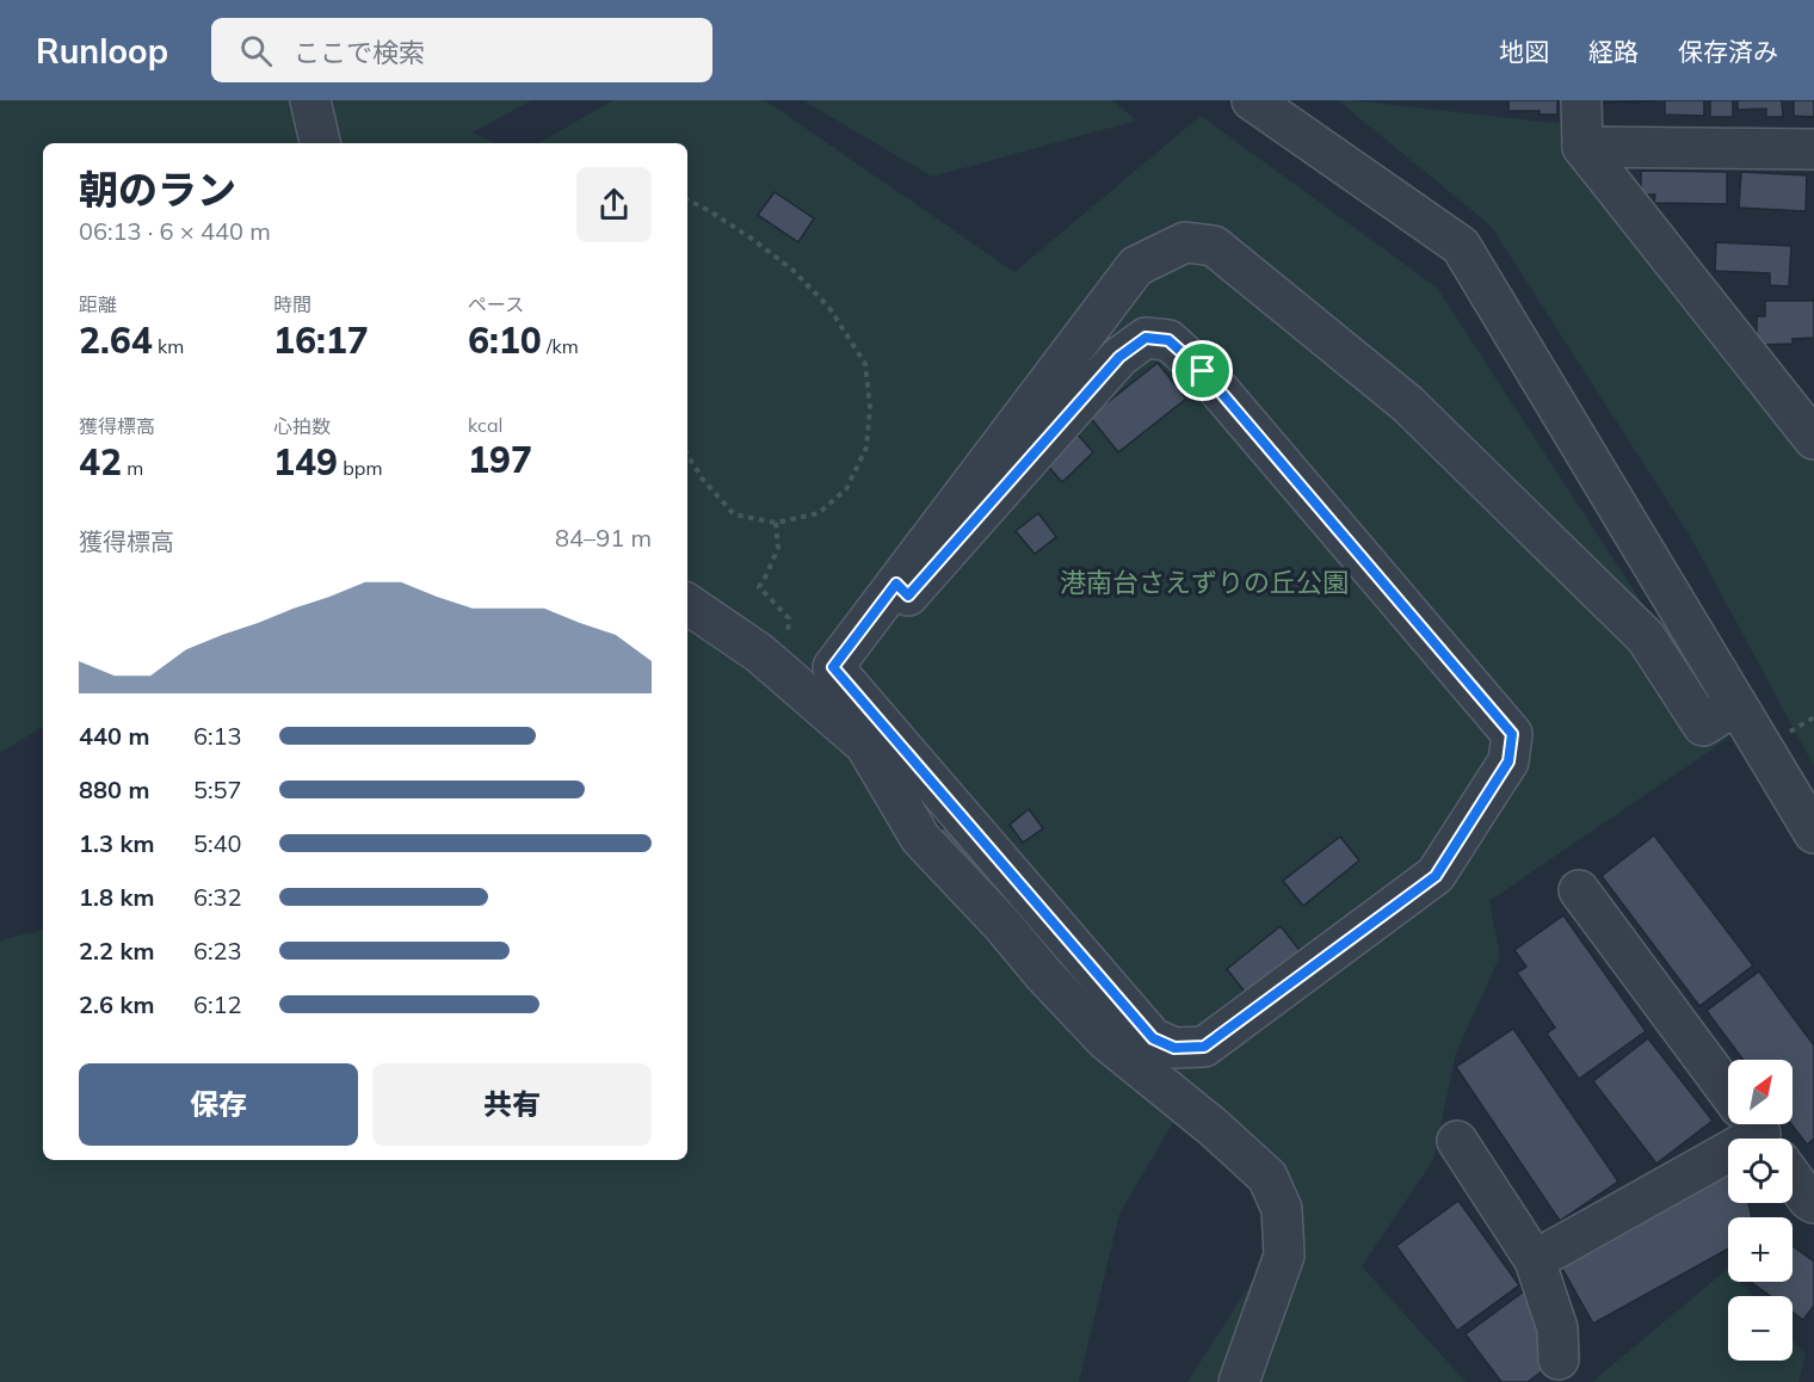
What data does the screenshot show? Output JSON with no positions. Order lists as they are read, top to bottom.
{
  "parks": ["港南台さえずりの丘公園"],
  "north": "top right",
  "page": {
    "header": "Runloop",
    "search": "ここで検索",
    "nav": ["地図", "経路", "保存済み"],
    "heading": ["朝のラン", "06:13 · 6 × 440 m"],
    "stats": [
      ["距離", "2.64 km"],
      ["時間", "16:17"],
      ["ペース", "6:10 /km"],
      ["獲得標高", "42 m"],
      ["心拍数", "149 bpm"],
      ["kcal", "197"]
    ],
    "chart": ["獲得標高", "84–91 m"],
    "list": [
      {
        "name": "440 m",
        "note": "6:13"
      },
      {
        "name": "880 m",
        "note": "5:57"
      },
      {
        "name": "1.3 km",
        "note": "5:40"
      },
      {
        "name": "1.8 km",
        "note": "6:32"
      },
      {
        "name": "2.2 km",
        "note": "6:23"
      },
      {
        "name": "2.6 km",
        "note": "6:12"
      }
    ],
    "buttons": ["保存", "共有"],
    "map_buttons": ["+", "−"]
  }
}
